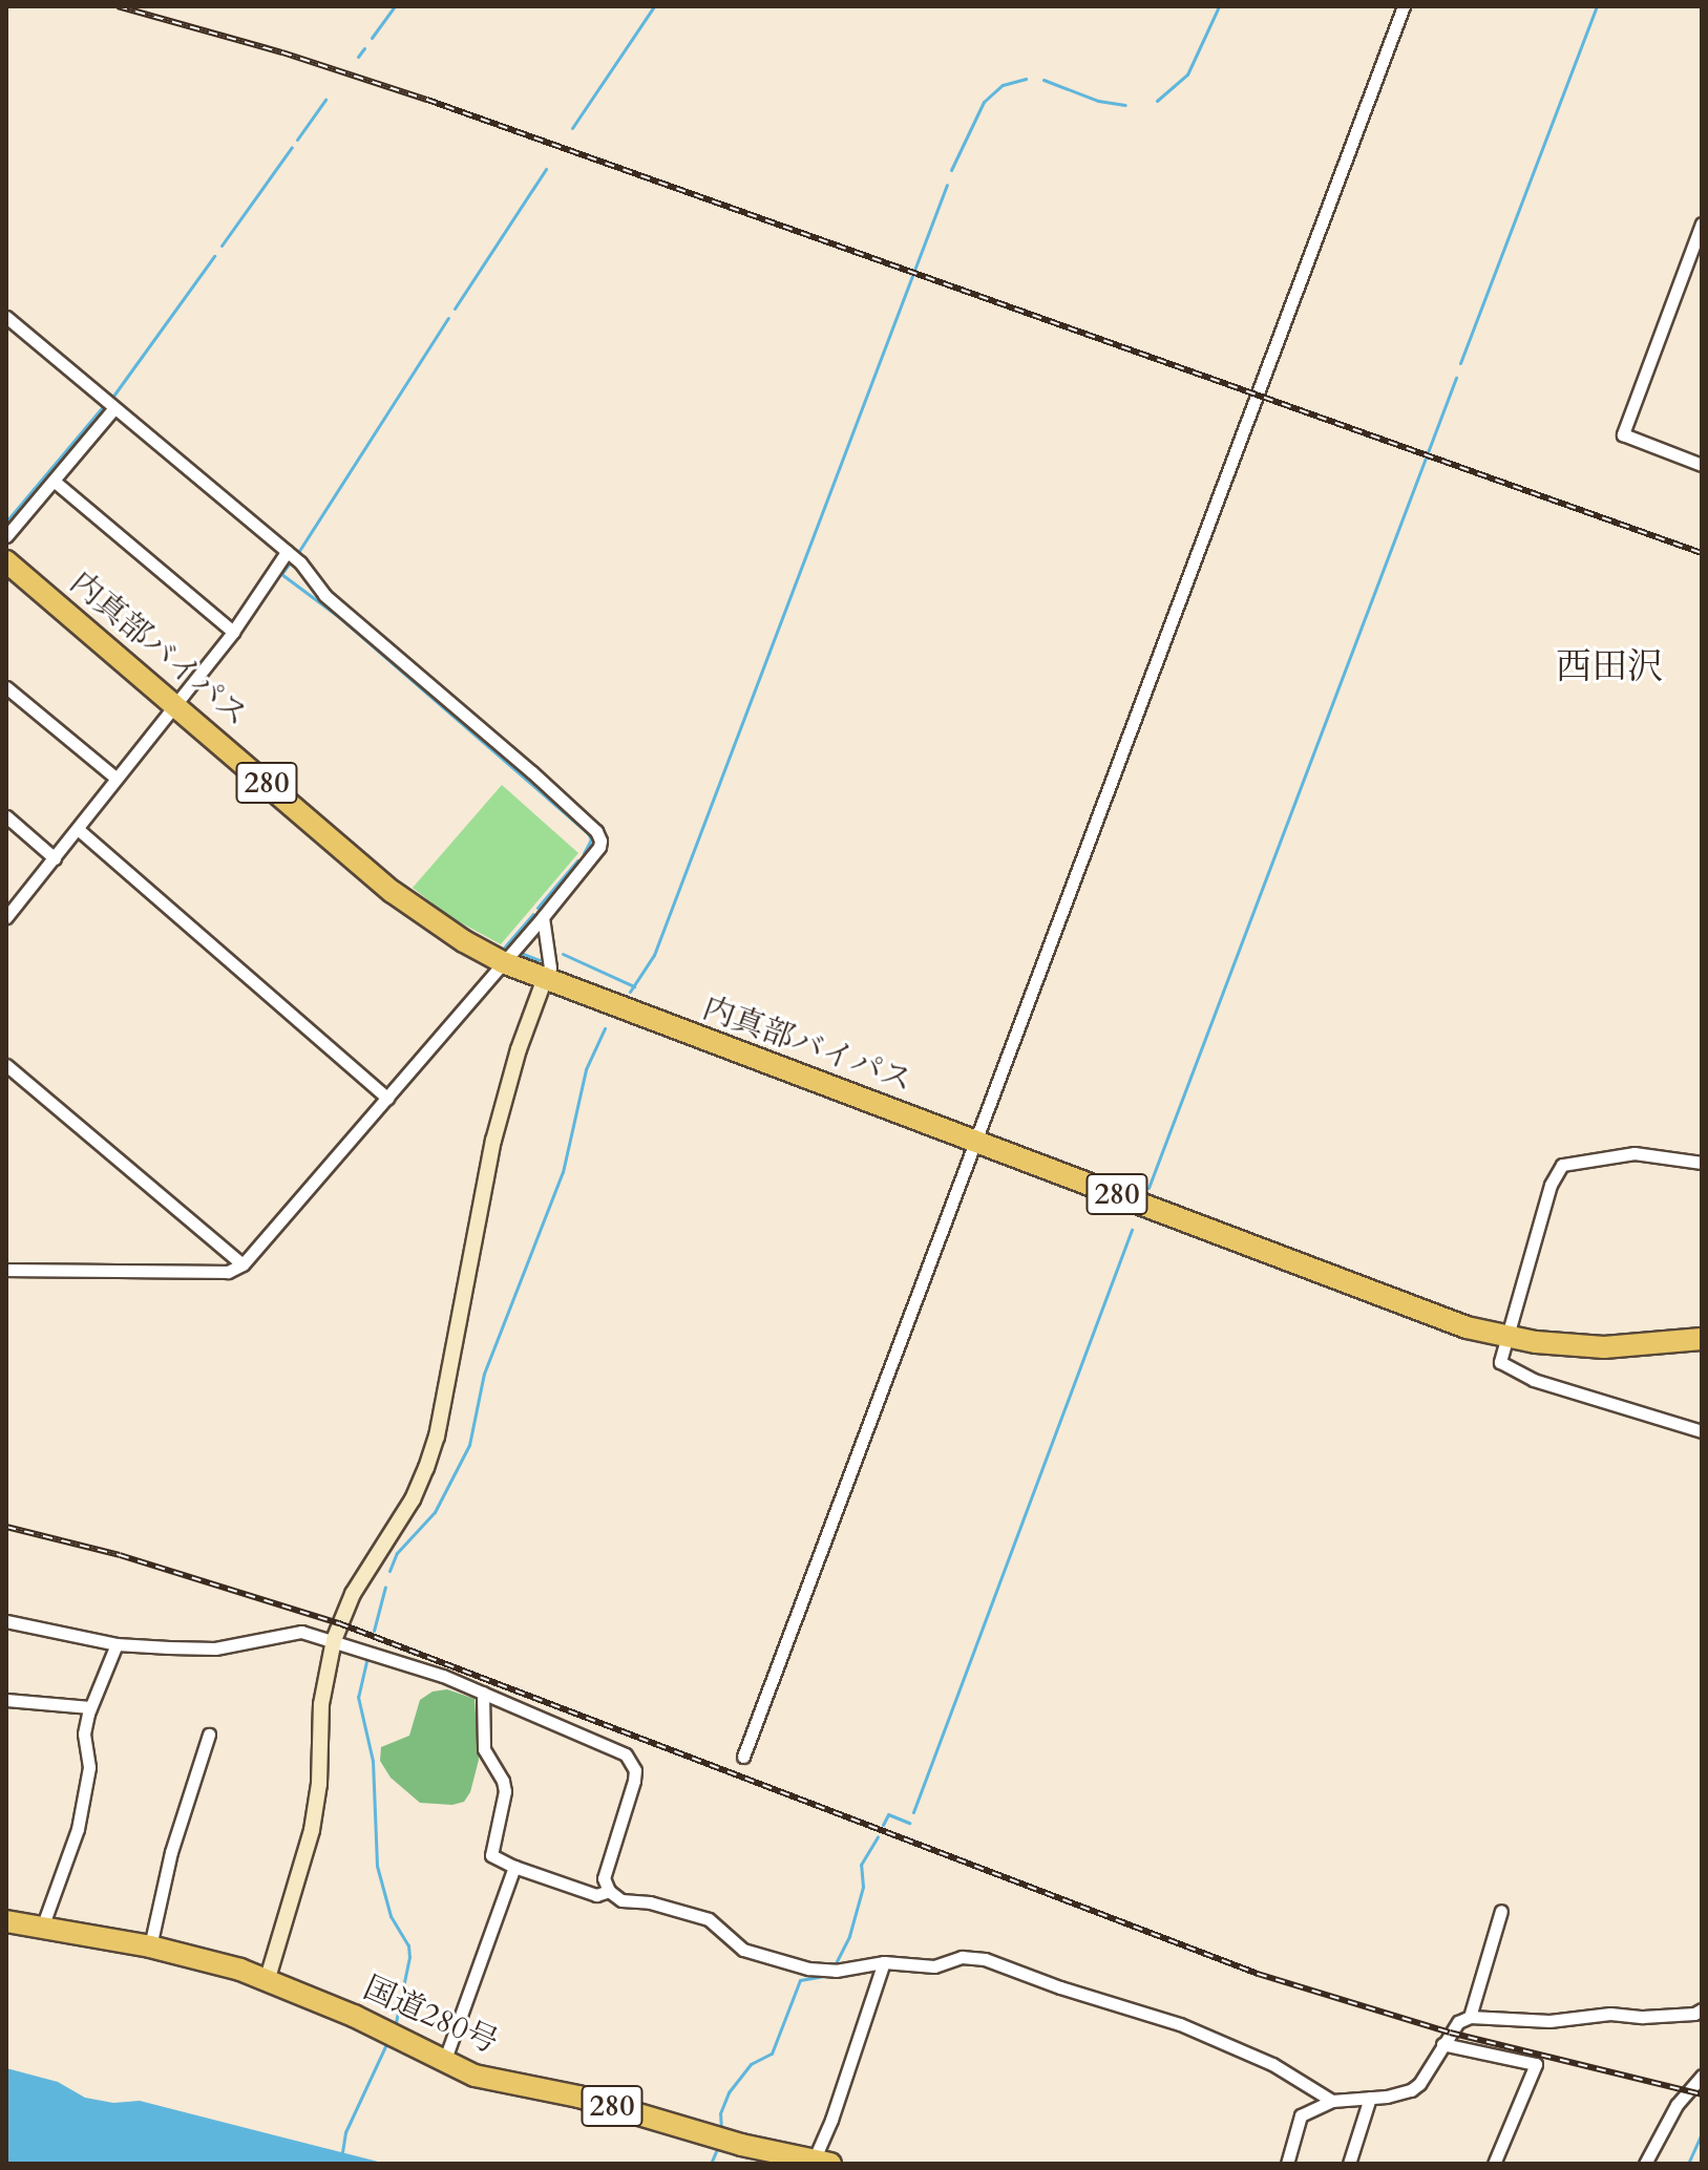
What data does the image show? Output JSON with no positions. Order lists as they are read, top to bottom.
{
  "streets": {
    "highway": ["内真部バイパス", "280", "国道280号"]
  },
  "districts": ["西田沢"]
}
